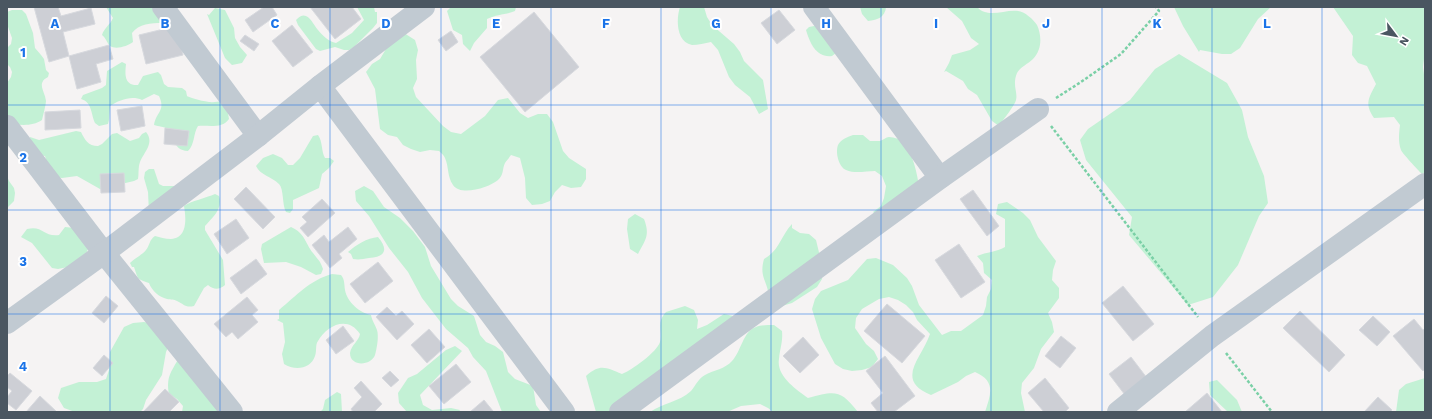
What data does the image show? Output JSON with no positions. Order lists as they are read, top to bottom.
{
  "north": "bottom right",
  "grid": {
    "columns": [
      "A",
      "B",
      "C",
      "D",
      "E",
      "F",
      "G",
      "H",
      "I",
      "J",
      "K",
      "L"
    ],
    "rows": [
      "1",
      "2",
      "3",
      "4"
    ]
  }
}
